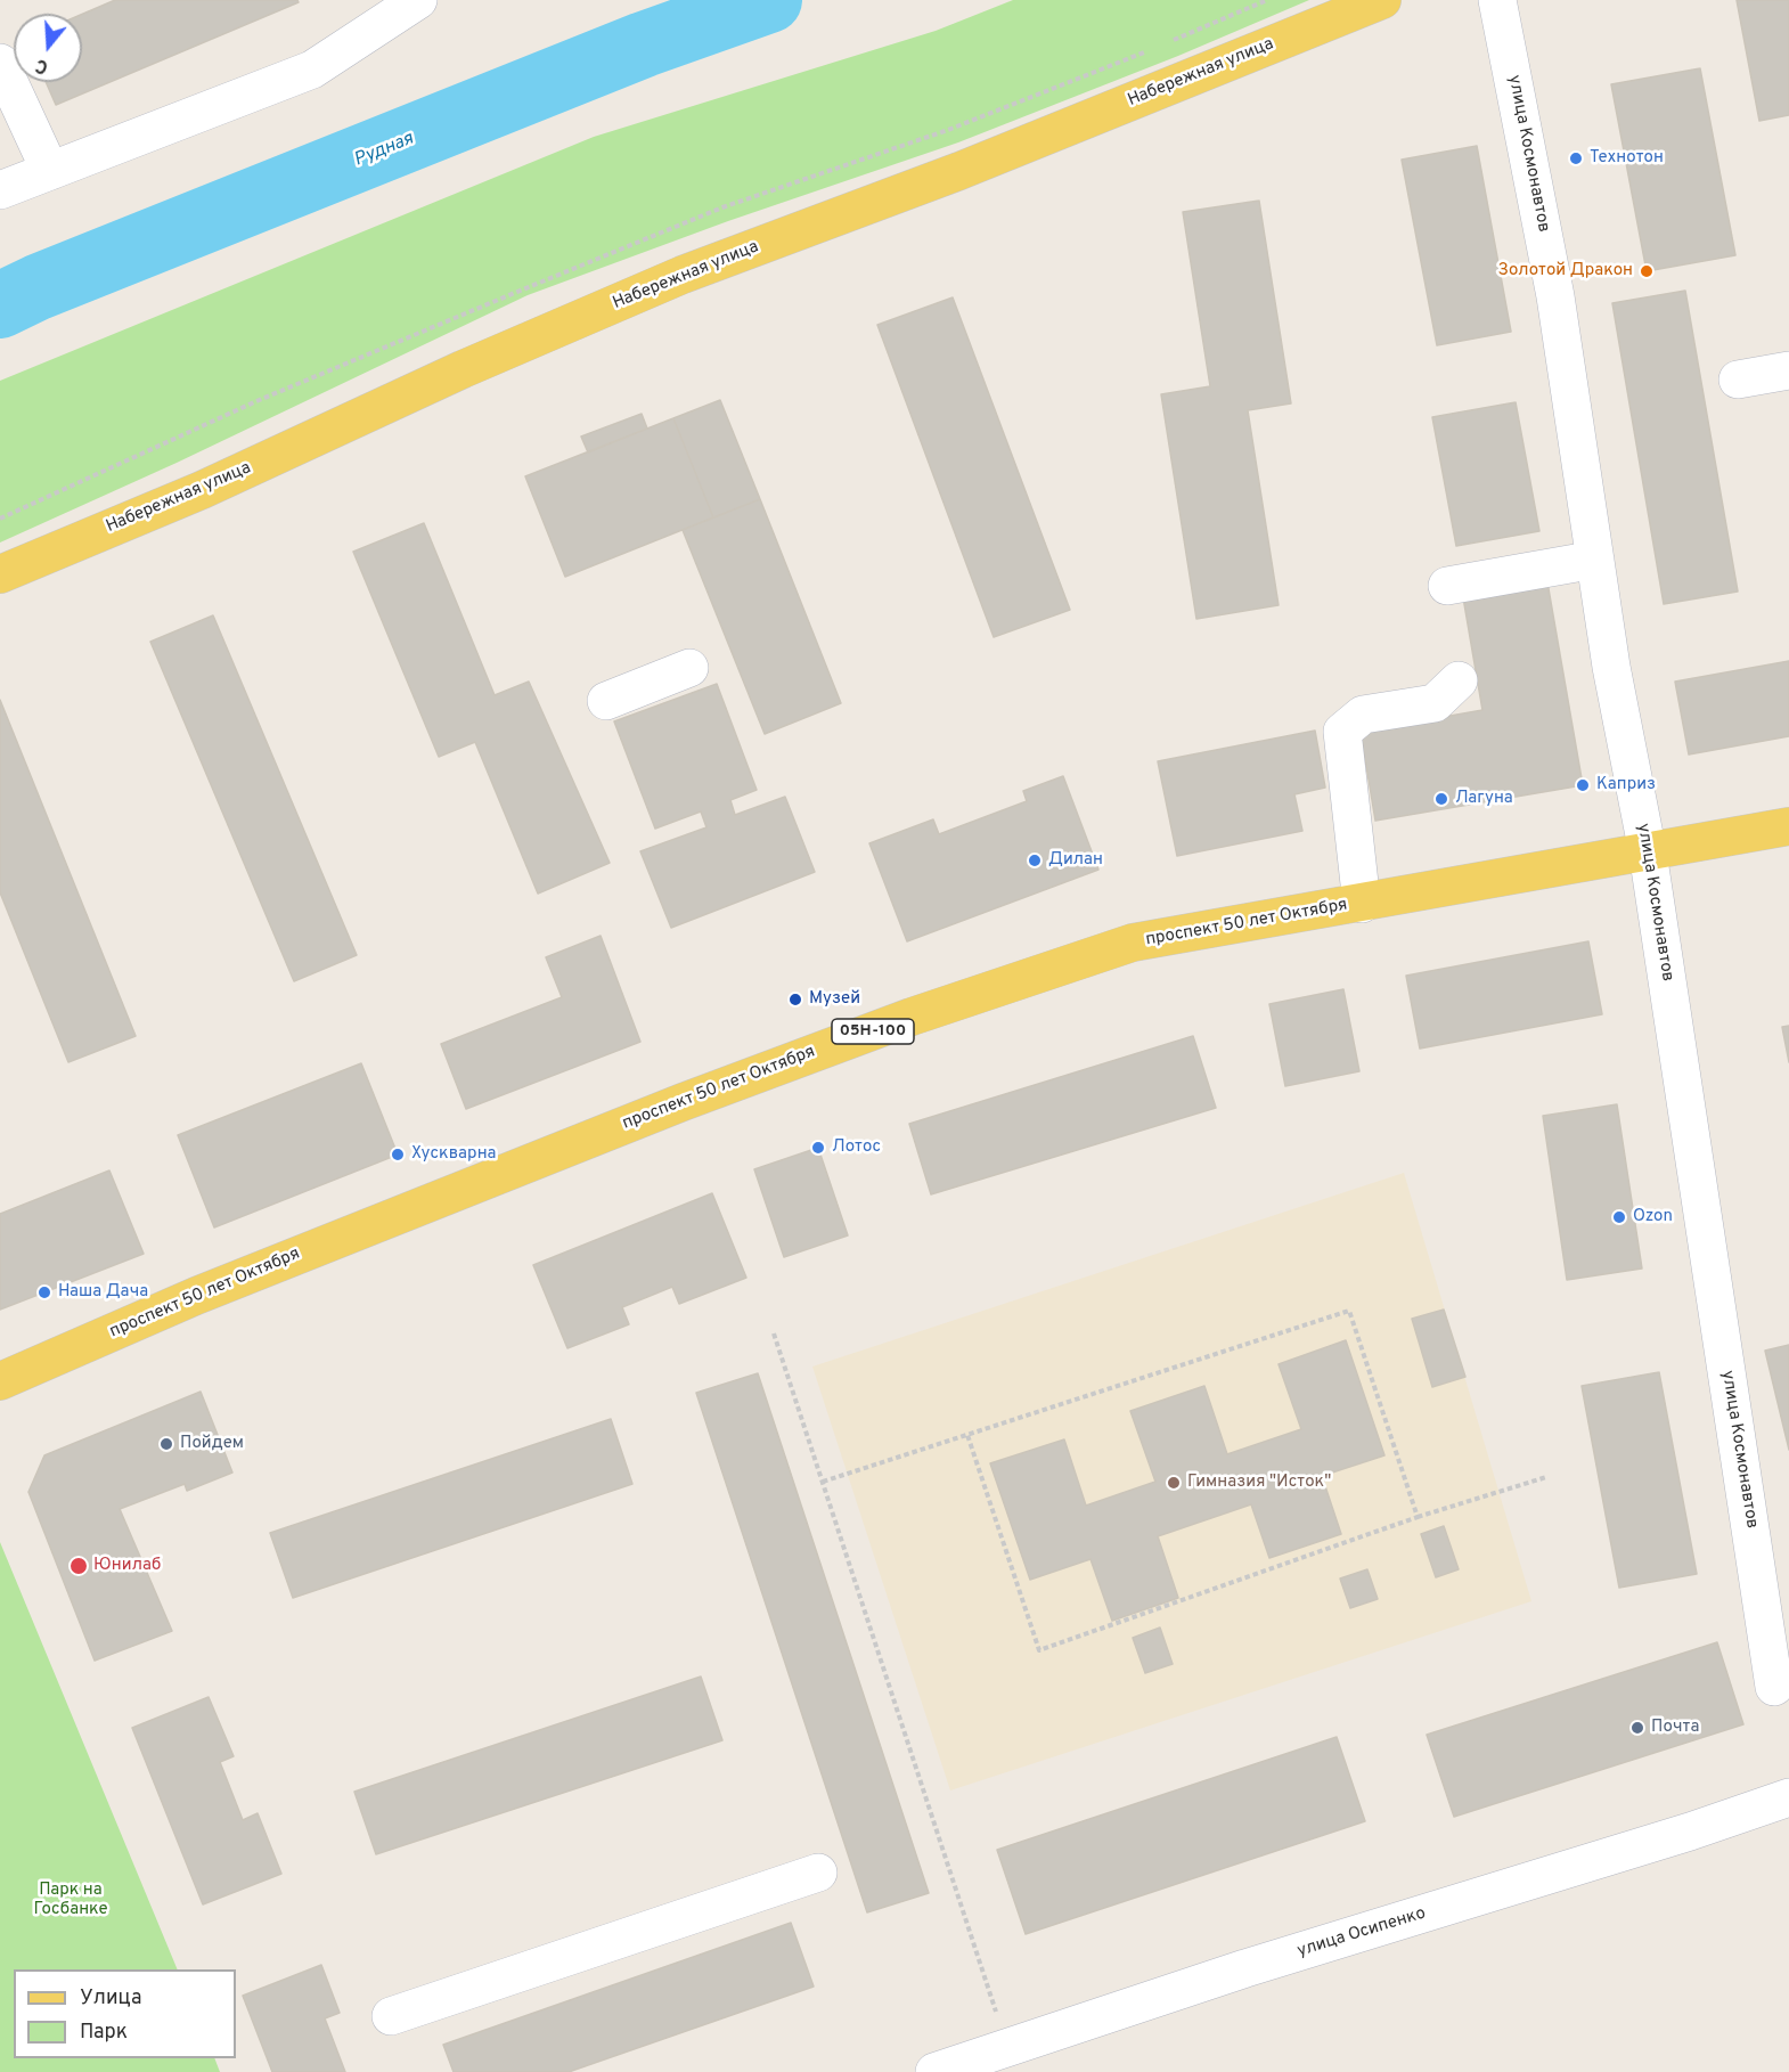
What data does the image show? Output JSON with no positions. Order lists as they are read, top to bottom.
{
  "streets": {
    "main road": ["Набережная улица", "проспект 50 лет Октября", "05Н-100"],
    "street": ["улица Космонавтов", "улица Осипенко"]
  },
  "crossings": [
    ["улица Космонавтов", "проспект 50 лет Октября"]
  ],
  "water": ["Рудная"],
  "parks": ["Парк на Госбанке"],
  "places": [
    "Технотон",
    "Золотой Дракон",
    "Каприз",
    "Лагуна",
    "Дилан",
    "Музей",
    "Лотос",
    "Хускварна",
    "Ozon",
    "Наша Дача",
    "Пойдем",
    "Гимназия \"Исток\"",
    "Юнилаб",
    "Почта"
  ],
  "legend": ["Улица", "Парк"],
  "north": "bottom"
}
